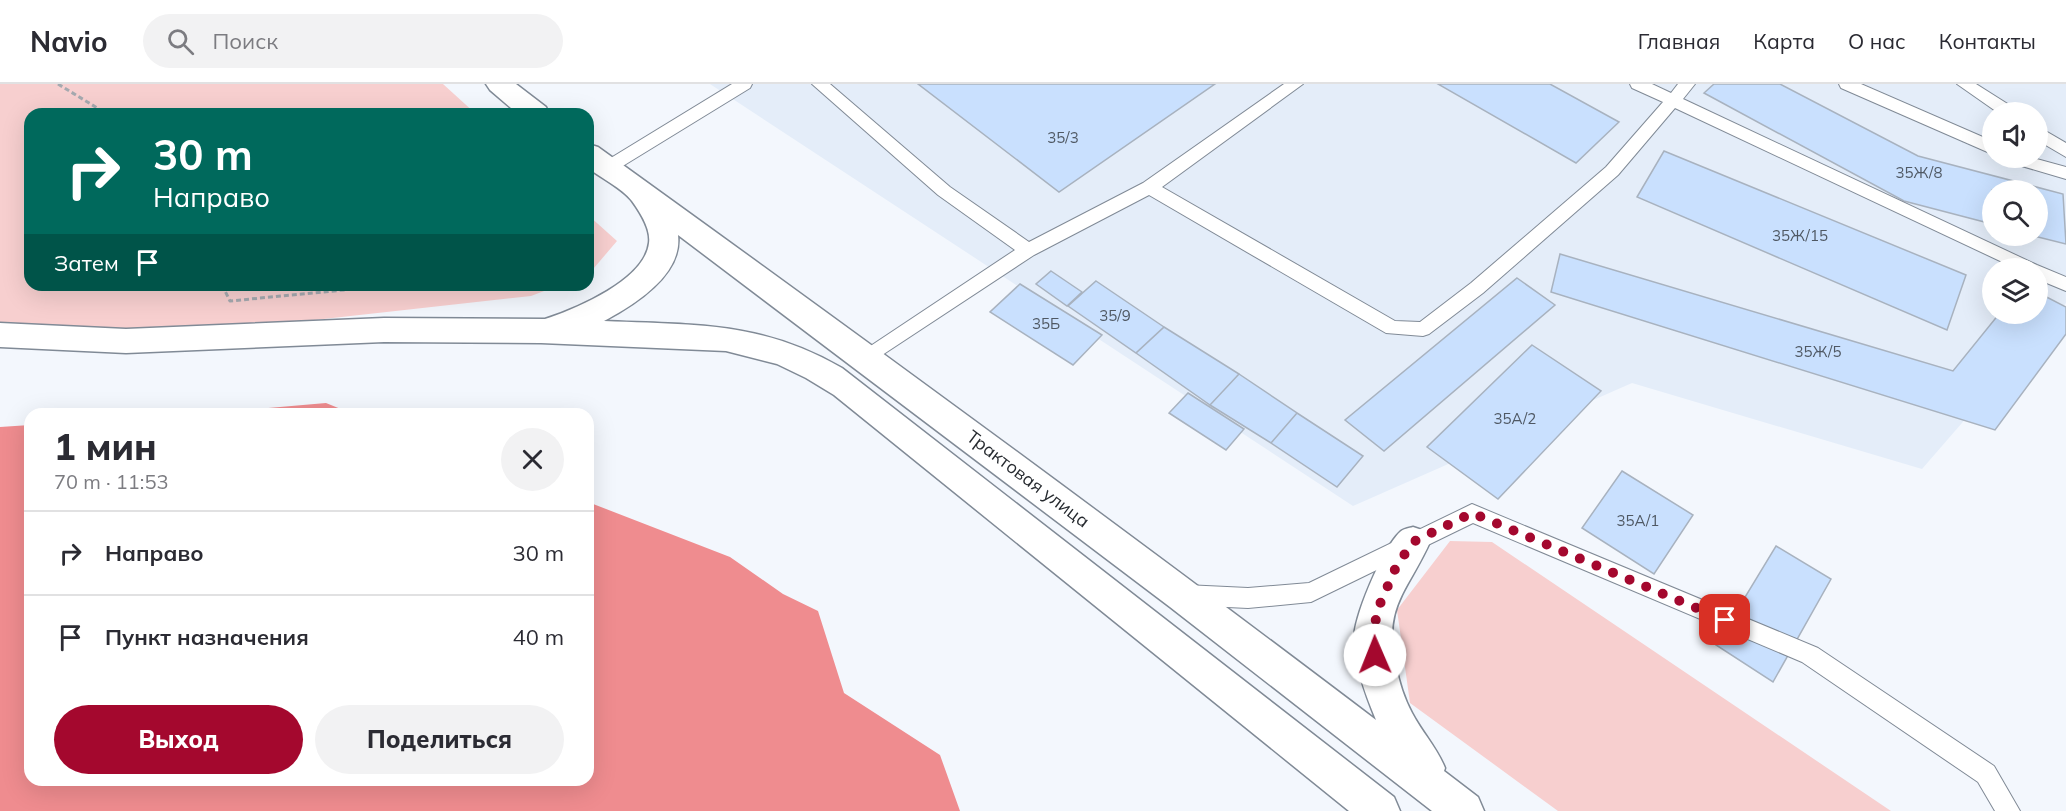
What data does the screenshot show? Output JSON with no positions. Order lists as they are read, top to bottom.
{
  "streets": {
    "main road": ["Трактовая улица"]
  },
  "house_numbers": [
    "35/3",
    "35Ж/8",
    "35Ж/15",
    "35/9",
    "35Б",
    "35Ж/5",
    "35А/2",
    "35А/1"
  ],
  "page": {
    "header": "Navio",
    "search": "Поиск",
    "nav": [
      "Главная",
      "Карта",
      "О нас",
      "Контакты"
    ],
    "turn": ["30 m", "Направо"],
    "then": "Затем",
    "heading": ["1 мин", "70 m · 11:53"],
    "list": [
      {
        "name": "Направо",
        "value": "30 m"
      },
      {
        "name": "Пункт назначения",
        "value": "40 m"
      }
    ],
    "buttons": ["Выход", "Поделиться"]
  }
}
